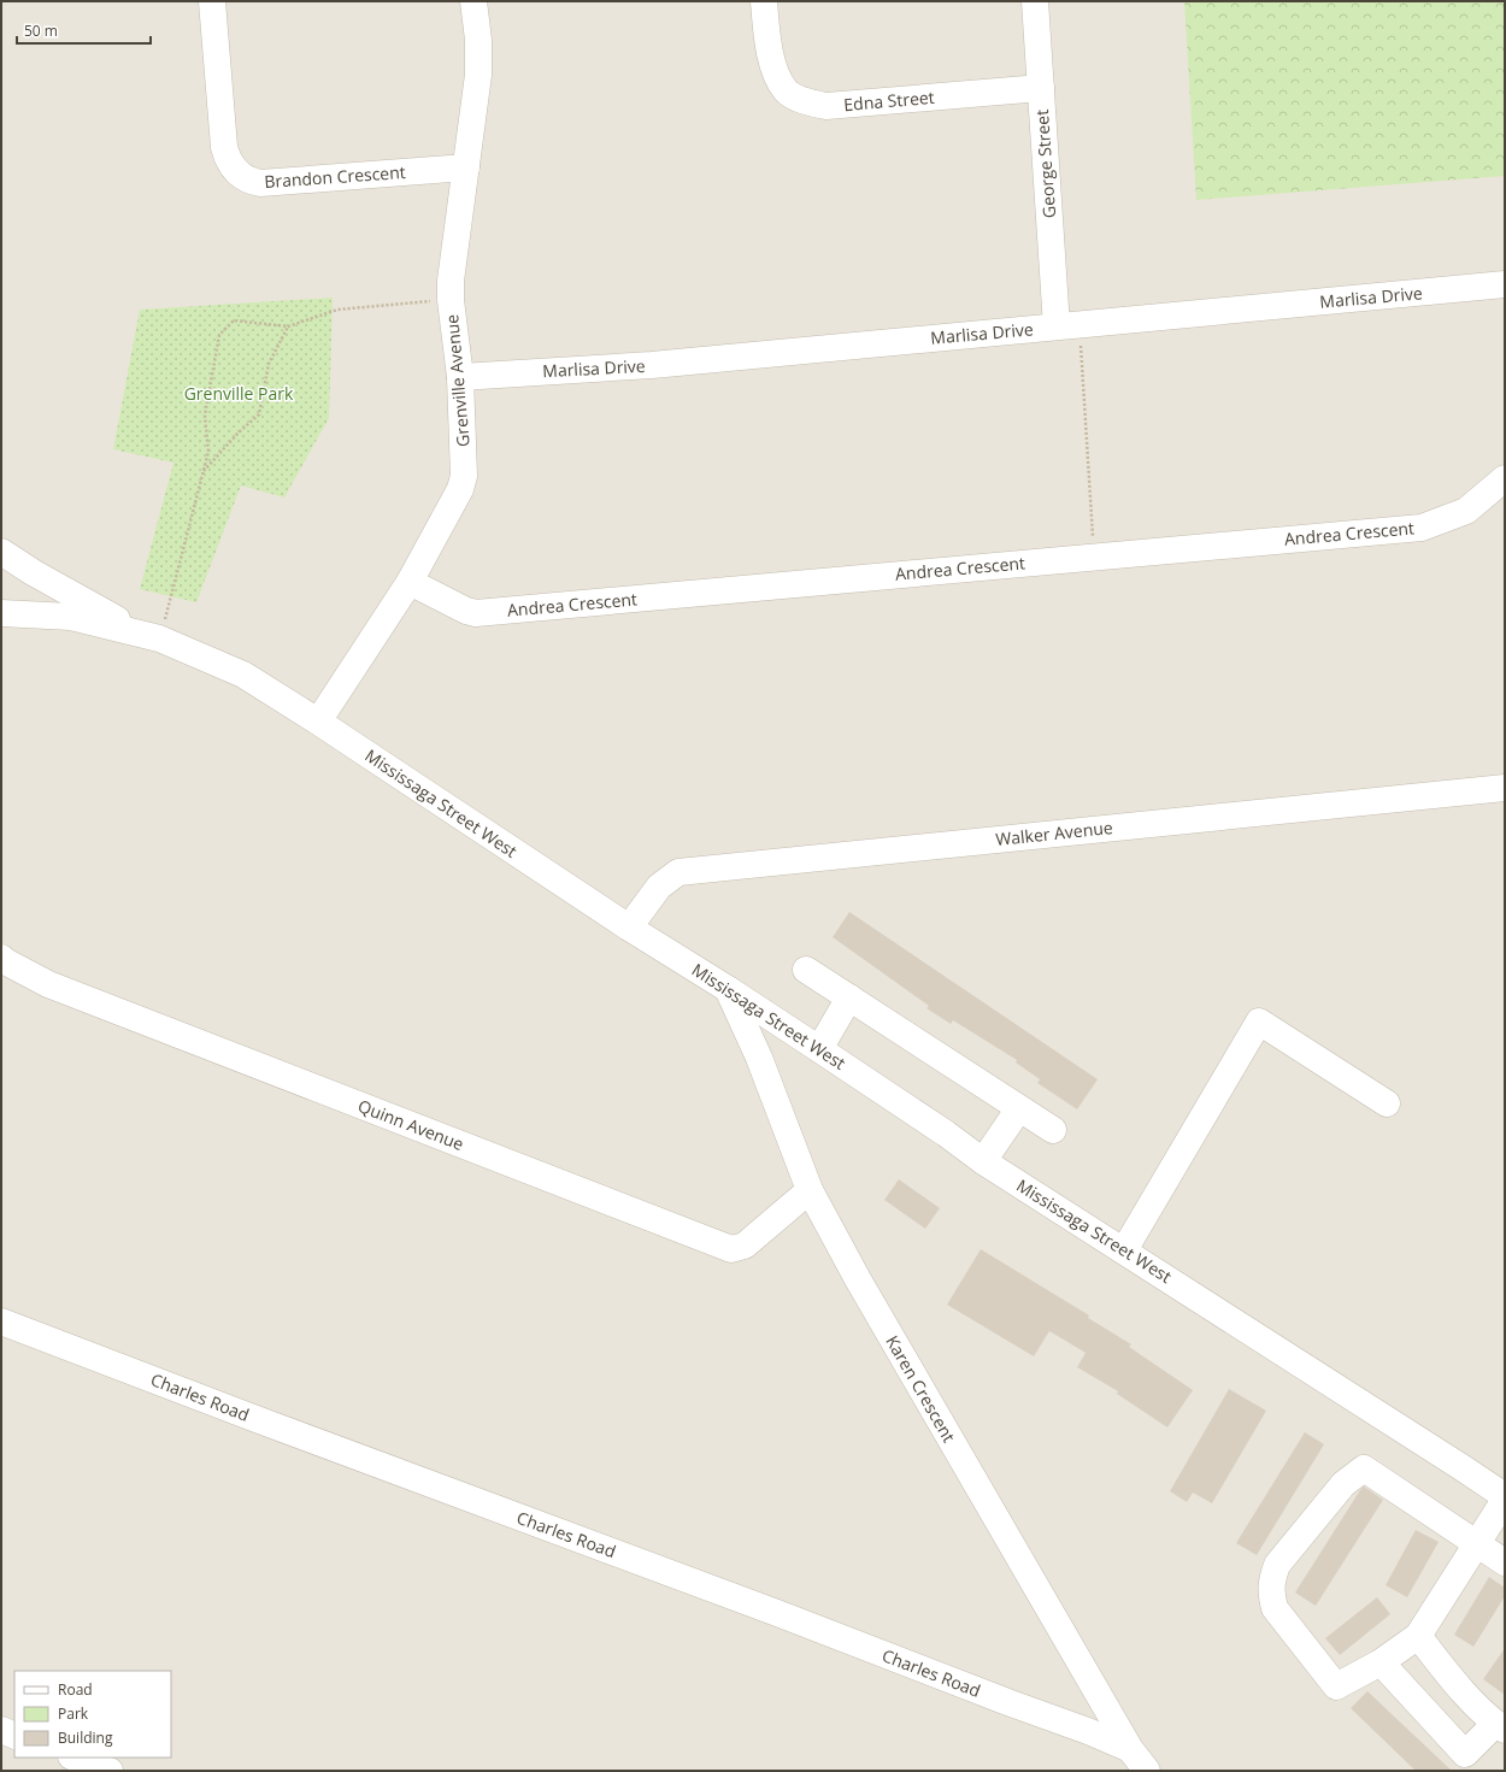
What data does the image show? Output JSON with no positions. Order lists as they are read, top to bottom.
{
  "streets": {
    "street": [
      "Edna Street",
      "George Street",
      "Brandon Crescent",
      "Marlisa Drive",
      "Grenville Avenue",
      "Andrea Crescent",
      "Mississaga Street West",
      "Walker Avenue",
      "Quinn Avenue",
      "Karen Crescent",
      "Charles Road"
    ]
  },
  "crossings": [
    ["Edna Street", "George Street"],
    ["George Street", "Marlisa Drive"],
    ["Brandon Crescent", "Grenville Avenue"],
    ["Marlisa Drive", "Grenville Avenue"],
    ["Grenville Avenue", "Andrea Crescent"],
    ["Grenville Avenue", "Mississaga Street West"],
    ["Mississaga Street West", "Walker Avenue"],
    ["Mississaga Street West", "Karen Crescent"],
    ["Quinn Avenue", "Karen Crescent"],
    ["Karen Crescent", "Charles Road"]
  ],
  "parks": ["Grenville Park"],
  "legend": ["Road", "Park", "Building"],
  "scale_bar": "50 m"
}
